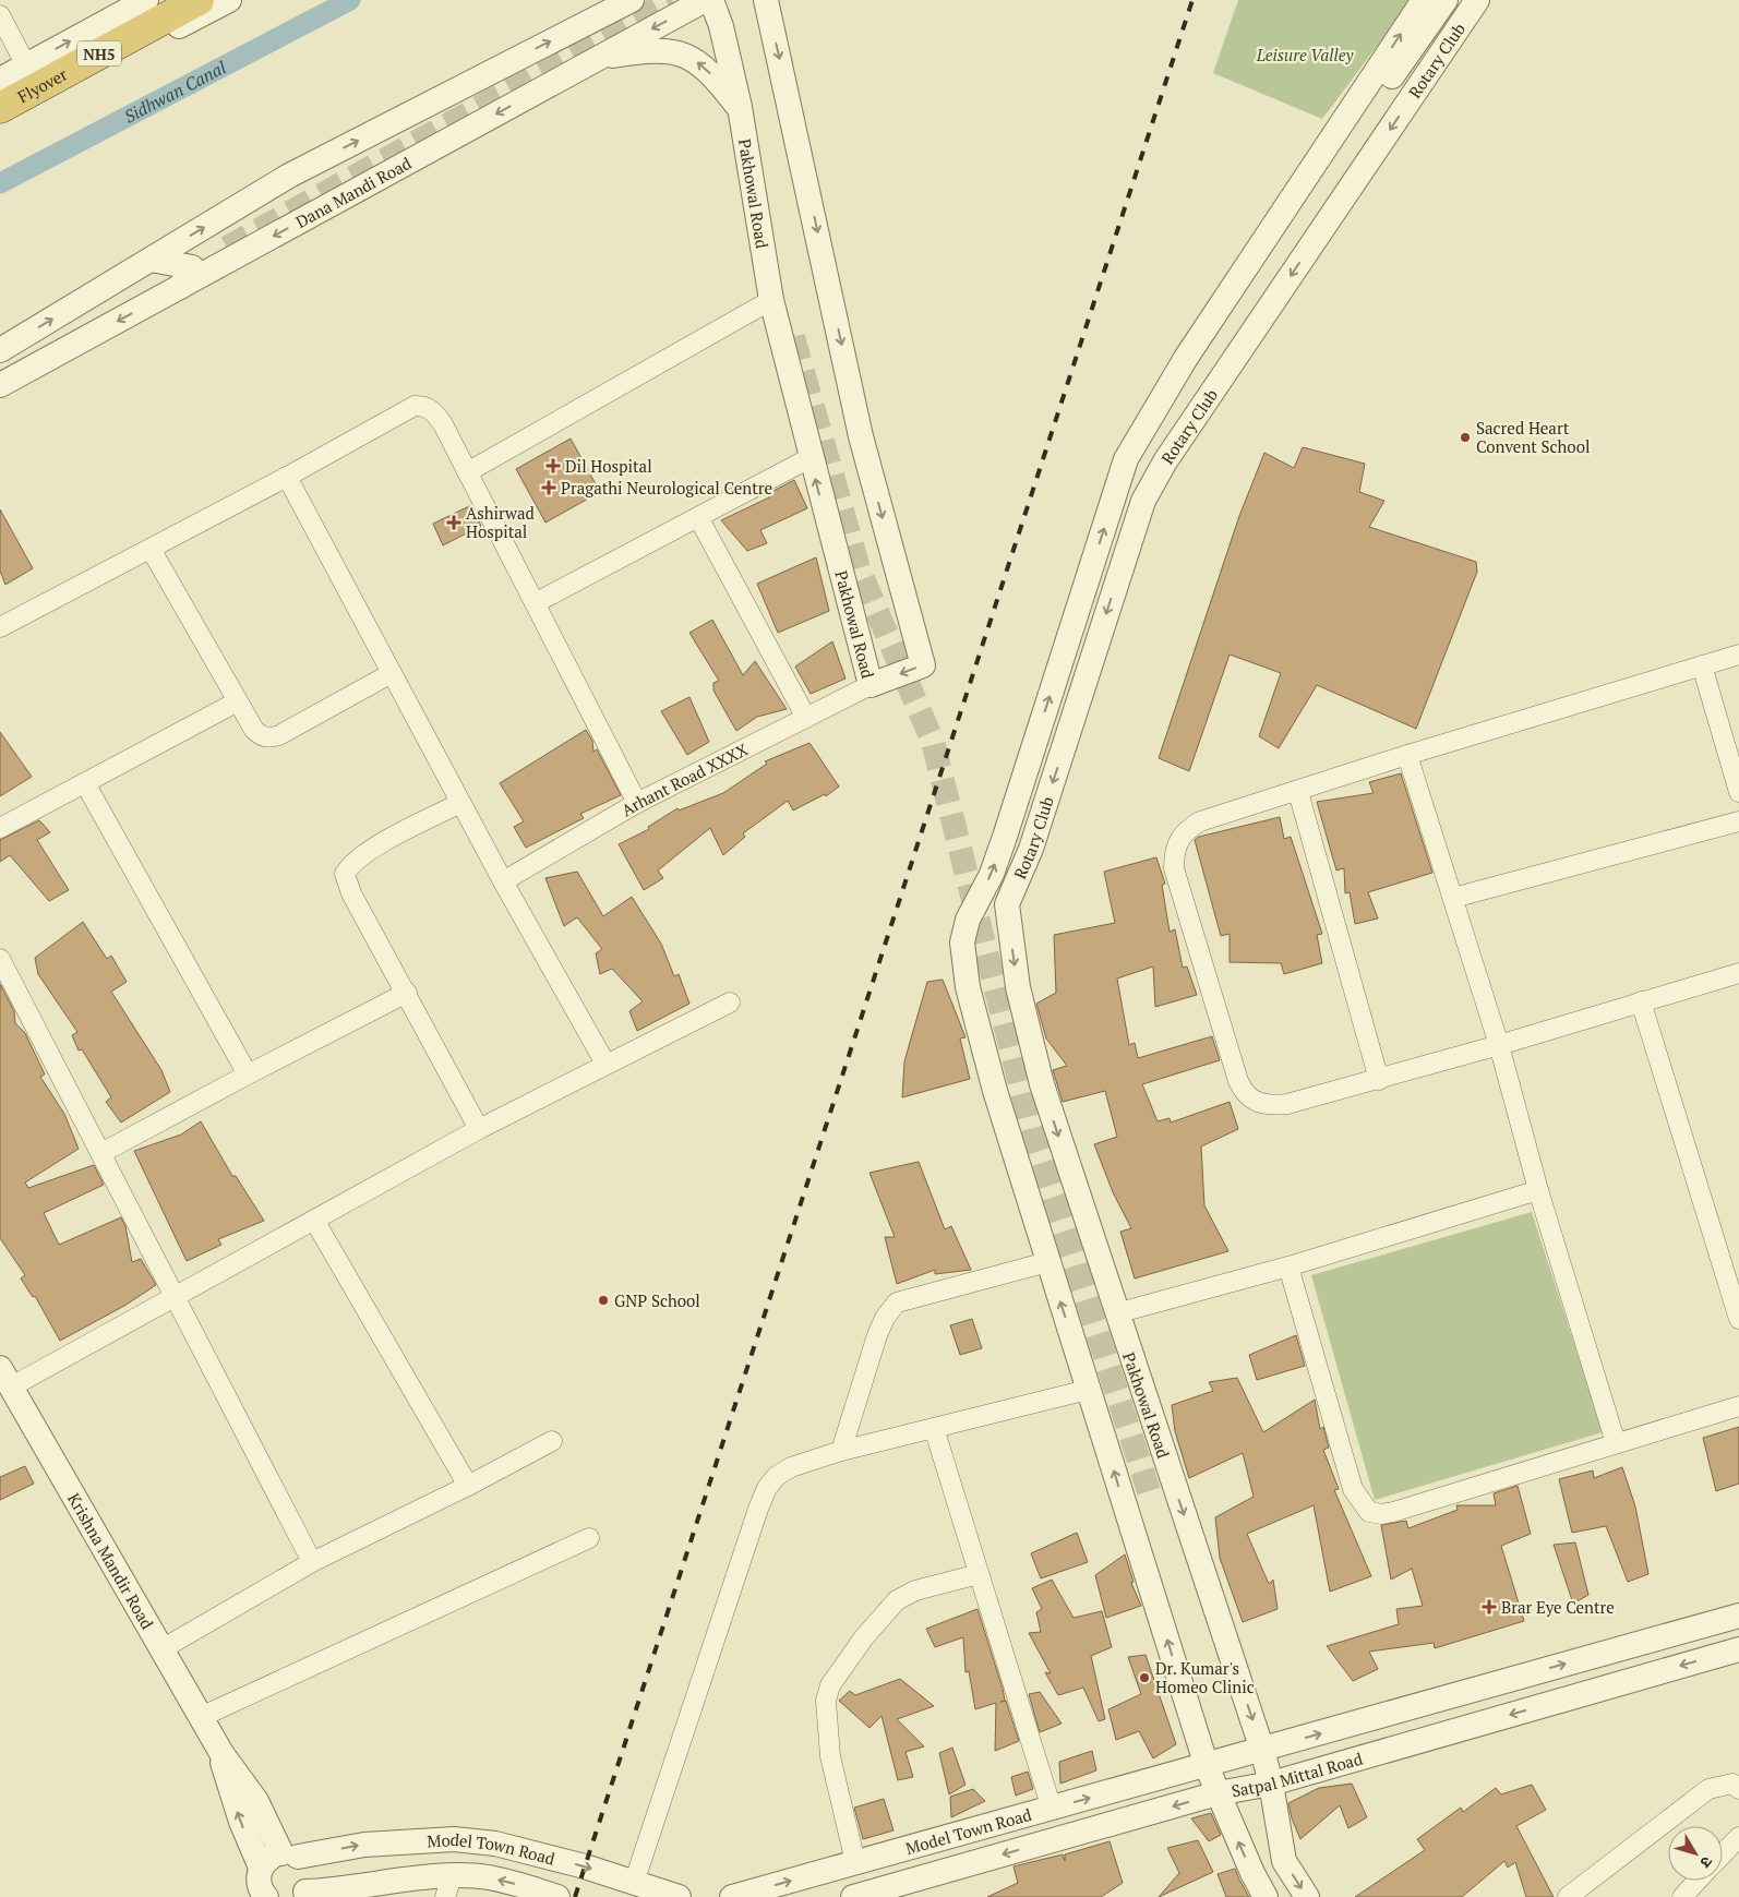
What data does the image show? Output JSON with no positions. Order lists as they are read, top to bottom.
{
  "streets": {
    "highway": ["NH5", "Flyover"],
    "street": [
      "Rotary Club",
      "Dana Mandi Road",
      "Pakhowal Road",
      "Arhant Road XXXX",
      "Krishna Mandir Road",
      "Satpal Mittal Road",
      "Model Town Road"
    ]
  },
  "crossings": [
    ["Rotary Club", "Pakhowal Road"],
    ["Pakhowal Road", "Arhant Road XXXX"],
    ["Pakhowal Road", "Satpal Mittal Road"],
    ["Krishna Mandir Road", "Model Town Road"],
    ["Satpal Mittal Road", "Model Town Road"]
  ],
  "water": ["Sidhwan Canal"],
  "parks": ["Leisure Valley"],
  "places": {
    "other": ["Sacred Heart Convent School", "GNP School", "Dr. Kumar's Homeo Clinic"],
    "health": [
      "Dil Hospital",
      "Pragathi Neurological Centre",
      "Ashirwad Hospital",
      "Brar Eye Centre"
    ]
  },
  "north": "bottom right"
}
